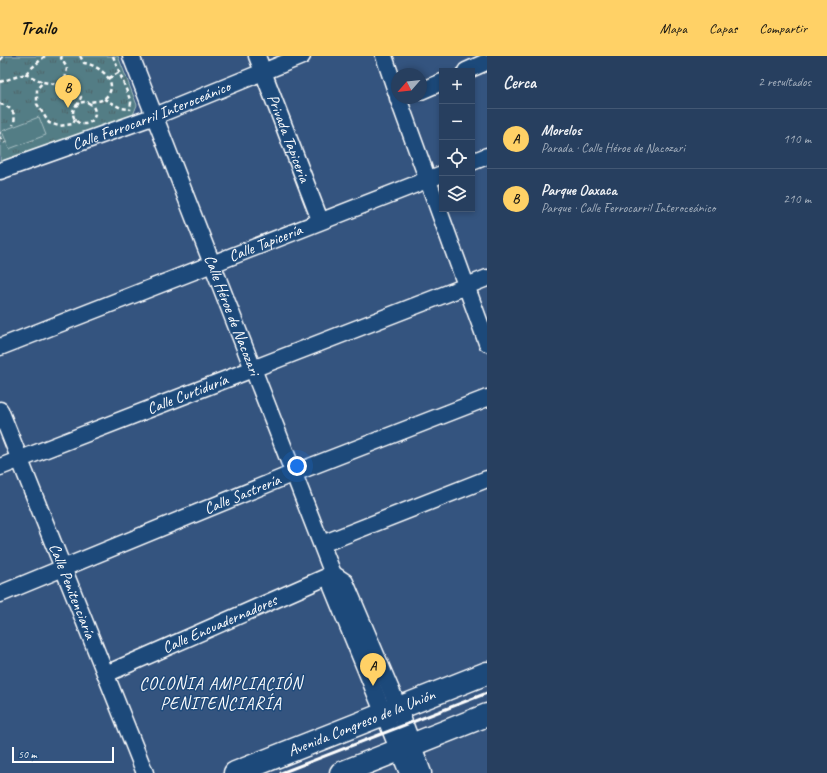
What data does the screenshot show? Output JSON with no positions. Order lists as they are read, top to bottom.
{
  "streets": {
    "main road": ["Avenida Congreso de la Unión"],
    "street": [
      "Calle Ferrocarril Interoceánico",
      "Privada Tapiceria",
      "Calle Tapicería",
      "Calle Héroe de Nacozari",
      "Calle Curtiduría",
      "Calle Sastrería",
      "Calle Penitenciaría",
      "Calle Encuadernadores"
    ]
  },
  "crossings": [
    ["Calle Ferrocarril Interoceánico", "Privada Tapiceria"],
    ["Calle Ferrocarril Interoceánico", "Calle Héroe de Nacozari"],
    ["Privada Tapiceria", "Calle Tapicería"],
    ["Calle Tapicería", "Calle Héroe de Nacozari"],
    ["Calle Héroe de Nacozari", "Calle Curtiduría"],
    ["Calle Héroe de Nacozari", "Calle Sastrería"],
    ["Calle Héroe de Nacozari", "Calle Encuadernadores"],
    ["Calle Héroe de Nacozari", "Avenida Congreso de la Unión"],
    ["Calle Curtiduría", "Calle Penitenciaría"],
    ["Calle Sastrería", "Calle Penitenciaría"],
    ["Calle Penitenciaría", "Calle Encuadernadores"]
  ],
  "districts": ["COLONIA AMPLIACIÓN PENITENCIARÍA"],
  "scale_bar": "50 m",
  "north": "bottom left",
  "page": {
    "header": "Trailo",
    "nav": ["Mapa", "Capas", "Compartir"],
    "heading": ["Cerca", "2 resultados"],
    "map_buttons": ["+", "−"],
    "pins": ["B", "A"],
    "list": [
      {
        "mark": "A",
        "name": "Morelos",
        "note": "Parada · Calle Héroe de Nacozari",
        "value": "110 m"
      },
      {
        "mark": "B",
        "name": "Parque Oaxaca",
        "note": "Parque · Calle Ferrocarril Interoceánico",
        "value": "210 m"
      }
    ],
    "scale": "50 m"
  }
}
